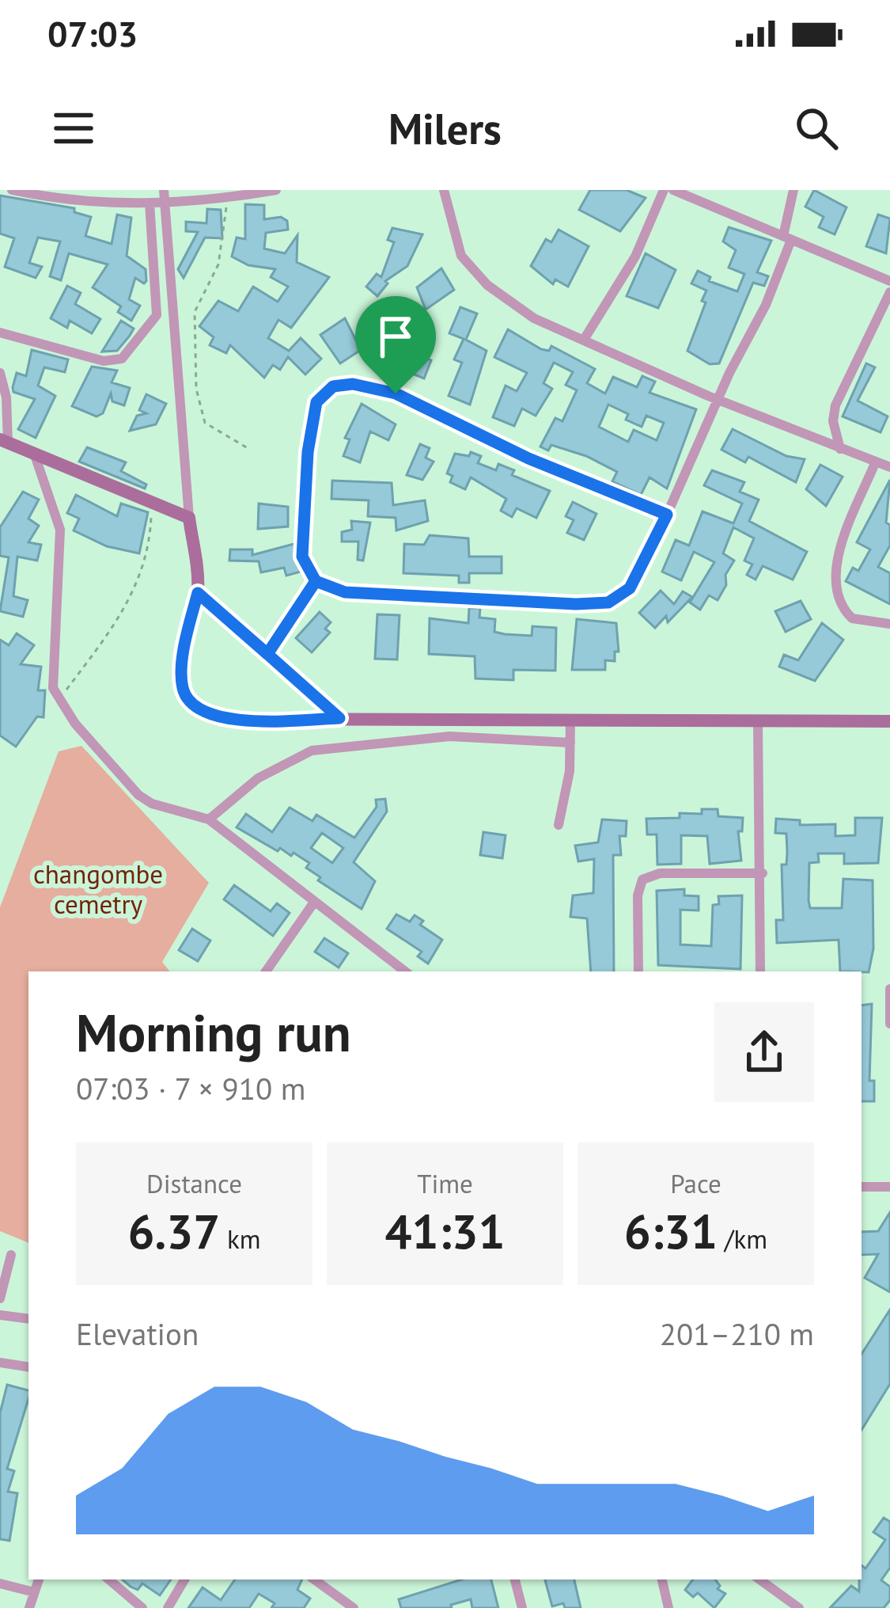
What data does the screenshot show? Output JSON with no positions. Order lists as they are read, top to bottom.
{
  "parks": ["changombe cemetry"],
  "page": {
    "status": "07:03",
    "header": "Milers",
    "heading": ["Morning run", "07:03 · 7 × 910 m"],
    "stats": [
      ["Distance", "6.37 km"],
      ["Time", "41:31"],
      ["Pace", "6:31 /km"]
    ],
    "chart": ["Elevation", "201–210 m"]
  }
}
